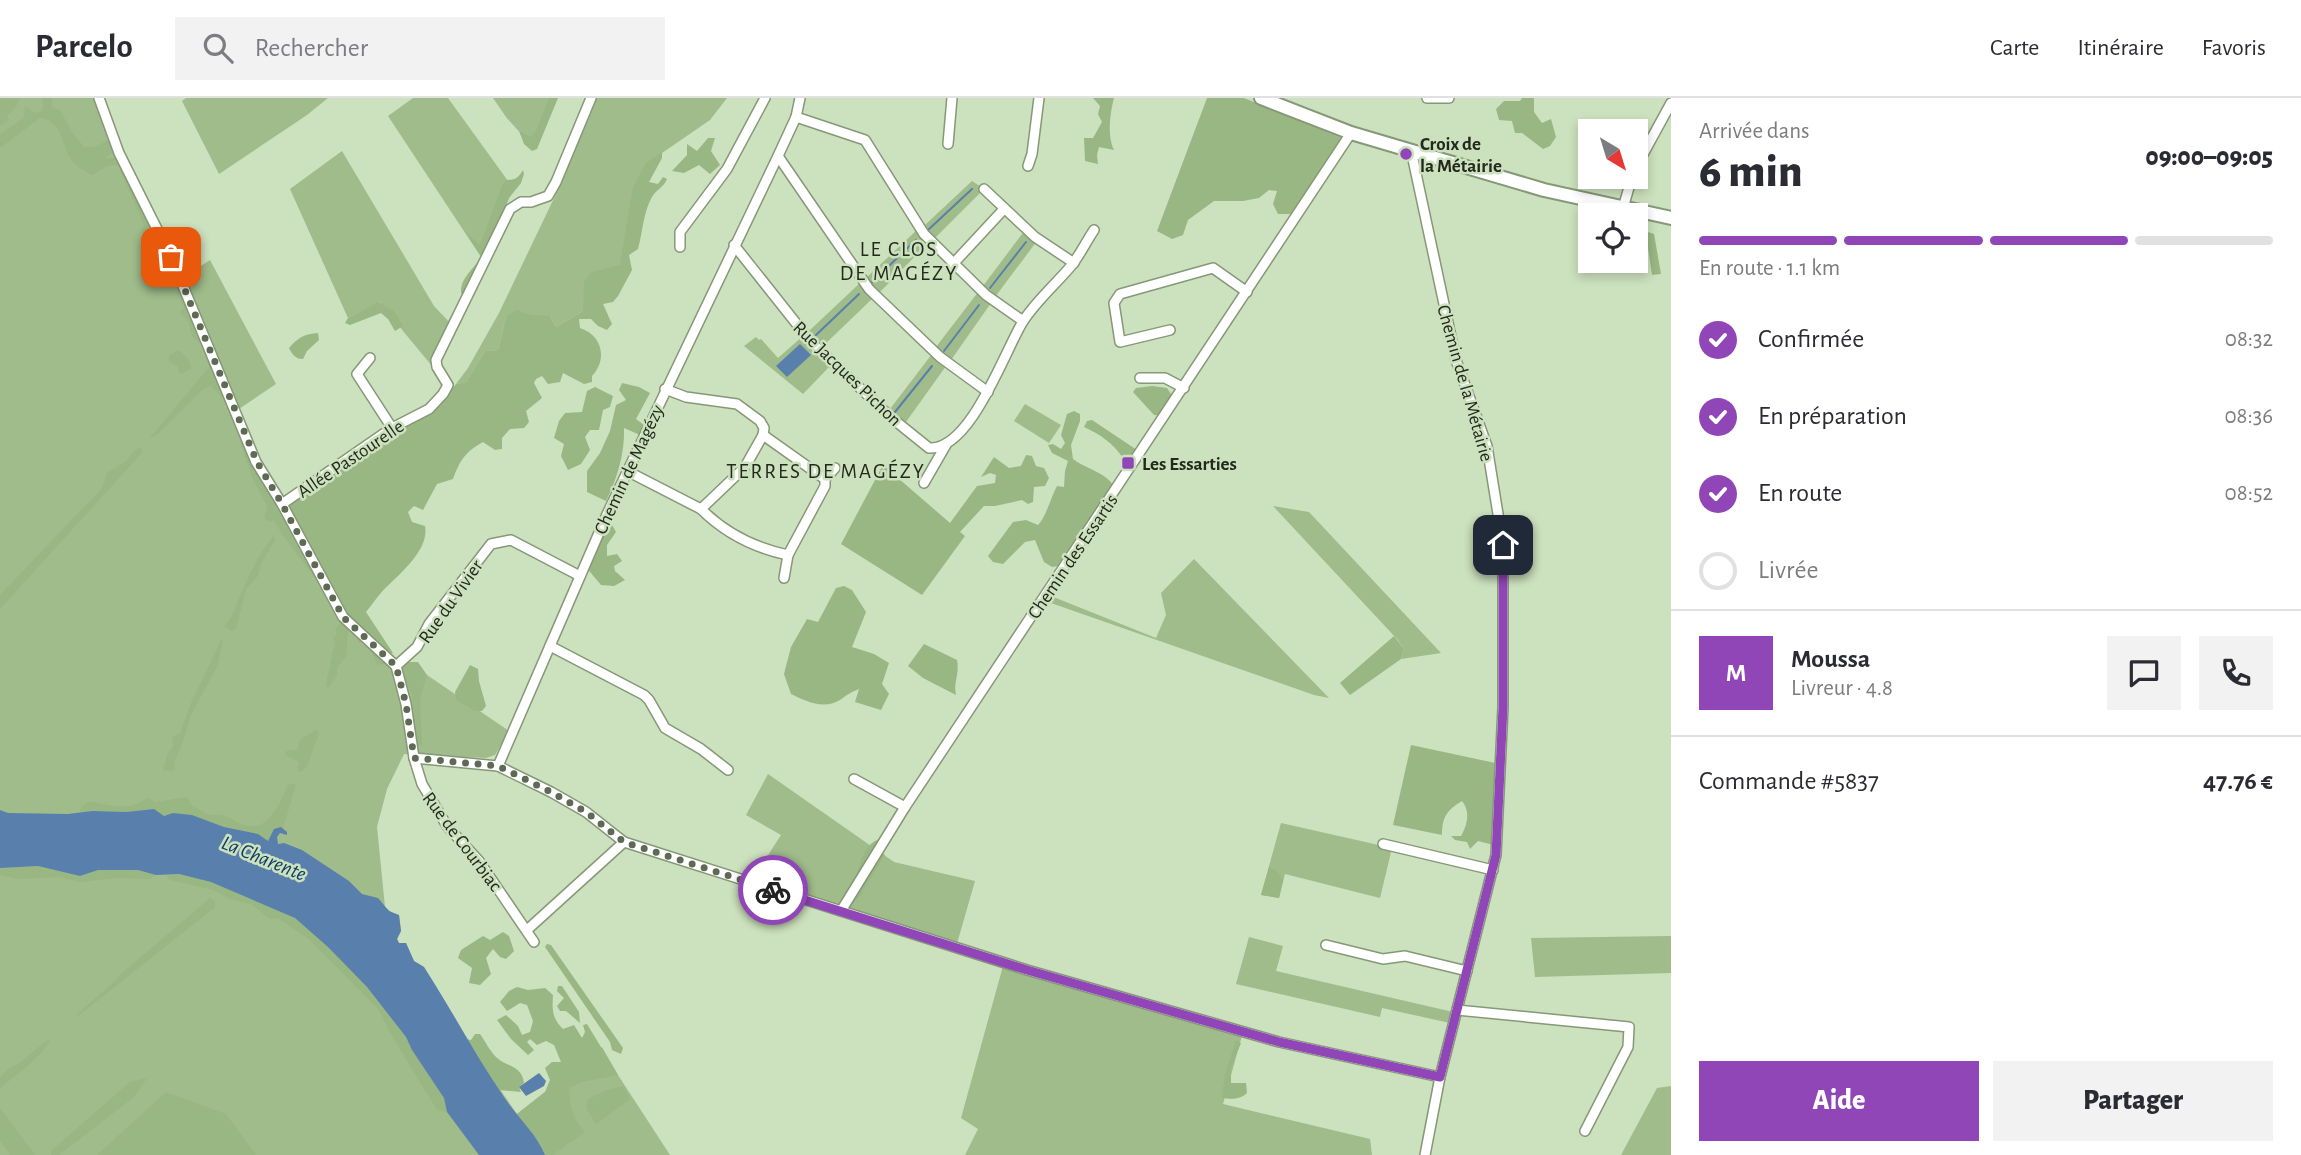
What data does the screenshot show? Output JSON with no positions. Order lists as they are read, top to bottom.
{
  "streets": {
    "street": [
      "Rue Jacques Pichon",
      "Chemin de la Métairie",
      "Allée Pastourelle",
      "Chemin de Magézy",
      "Chemin des Essartis",
      "Rue du Vivier",
      "Rue de Courbiac"
    ]
  },
  "crossings": [
    ["Rue Jacques Pichon", "Chemin de Magézy"],
    ["Chemin de Magézy", "Rue du Vivier"],
    ["Rue du Vivier", "Rue de Courbiac"]
  ],
  "districts": ["LE CLOS DE MAGÉZY", "TERRES DE MAGÉZY"],
  "water": ["La Charente"],
  "places": {
    "other": ["Croix de la Métairie"],
    "transit": ["Les Essarties"]
  },
  "north": "bottom right",
  "page": {
    "header": "Parcelo",
    "search": "Rechercher",
    "nav": ["Carte", "Itinéraire", "Favoris"],
    "heading": ["6 min", "Arrivée dans", "09:00–09:05"],
    "panel": [
      "Moussa",
      "Livreur · 4.8",
      "Commande #5837",
      "47.76 €"
    ],
    "bar": "En route · 1.1 km",
    "list": [
      ["Confirmée", "08:32"],
      ["En préparation", "08:36"],
      ["En route", "08:52"],
      "Livrée"
    ],
    "round": "M",
    "buttons": ["Aide", "Partager"]
  }
}
